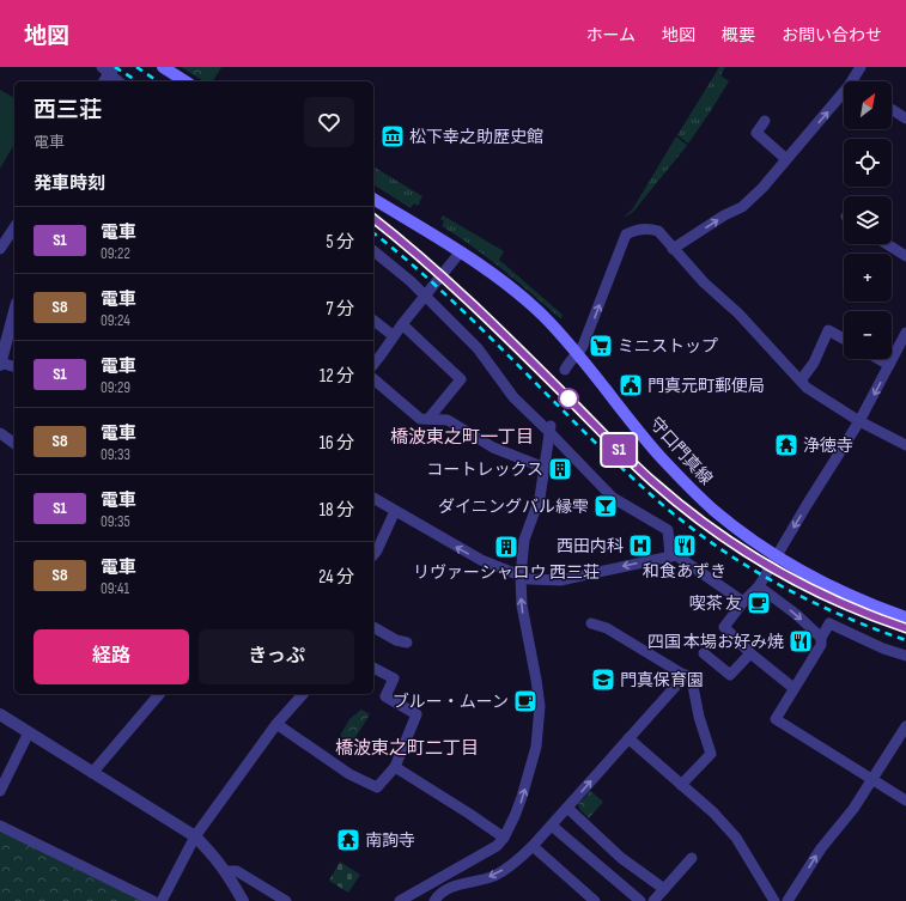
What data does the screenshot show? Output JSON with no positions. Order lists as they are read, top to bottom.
{
  "streets": {
    "main road": ["守口門真線"]
  },
  "districts": ["橋波東之町一丁目", "橋波東之町二丁目"],
  "places": {
    "museum": ["松下幸之助歴史館"],
    "supermarket": ["ミニストップ"],
    "public building": ["門真元町郵便局"],
    "temple": ["浄徳寺", "南詢寺"],
    "building": ["コートレックス", "リヴァーシャロウ 西三荘"],
    "bar": ["ダイニングバル縁雫"],
    "hospital": ["西田内科"],
    "restaurant": ["和食あずき", "四国 本場お好み焼"],
    "cafe": ["喫茶 友", "ブルー・ムーン"],
    "school or university": ["門真保育園"]
  },
  "north": "top right",
  "page": {
    "header": "地図",
    "nav": [
      "ホーム",
      "地図",
      "概要",
      "お問い合わせ"
    ],
    "on_map": "S1",
    "map_buttons": ["+", "−"],
    "heading": [
      ["西三荘", "電車"],
      "発車時刻"
    ],
    "list": [
      {
        "mark": "S1",
        "name": "電車",
        "note": "09:22",
        "value": "5 分"
      },
      {
        "mark": "S8",
        "name": "電車",
        "note": "09:24",
        "value": "7 分"
      },
      {
        "mark": "S1",
        "name": "電車",
        "note": "09:29",
        "value": "12 分"
      },
      {
        "mark": "S8",
        "name": "電車",
        "note": "09:33",
        "value": "16 分"
      },
      {
        "mark": "S1",
        "name": "電車",
        "note": "09:35",
        "value": "18 分"
      },
      {
        "mark": "S8",
        "name": "電車",
        "note": "09:41",
        "value": "24 分"
      }
    ],
    "buttons": ["経路", "きっぷ"]
  }
}
